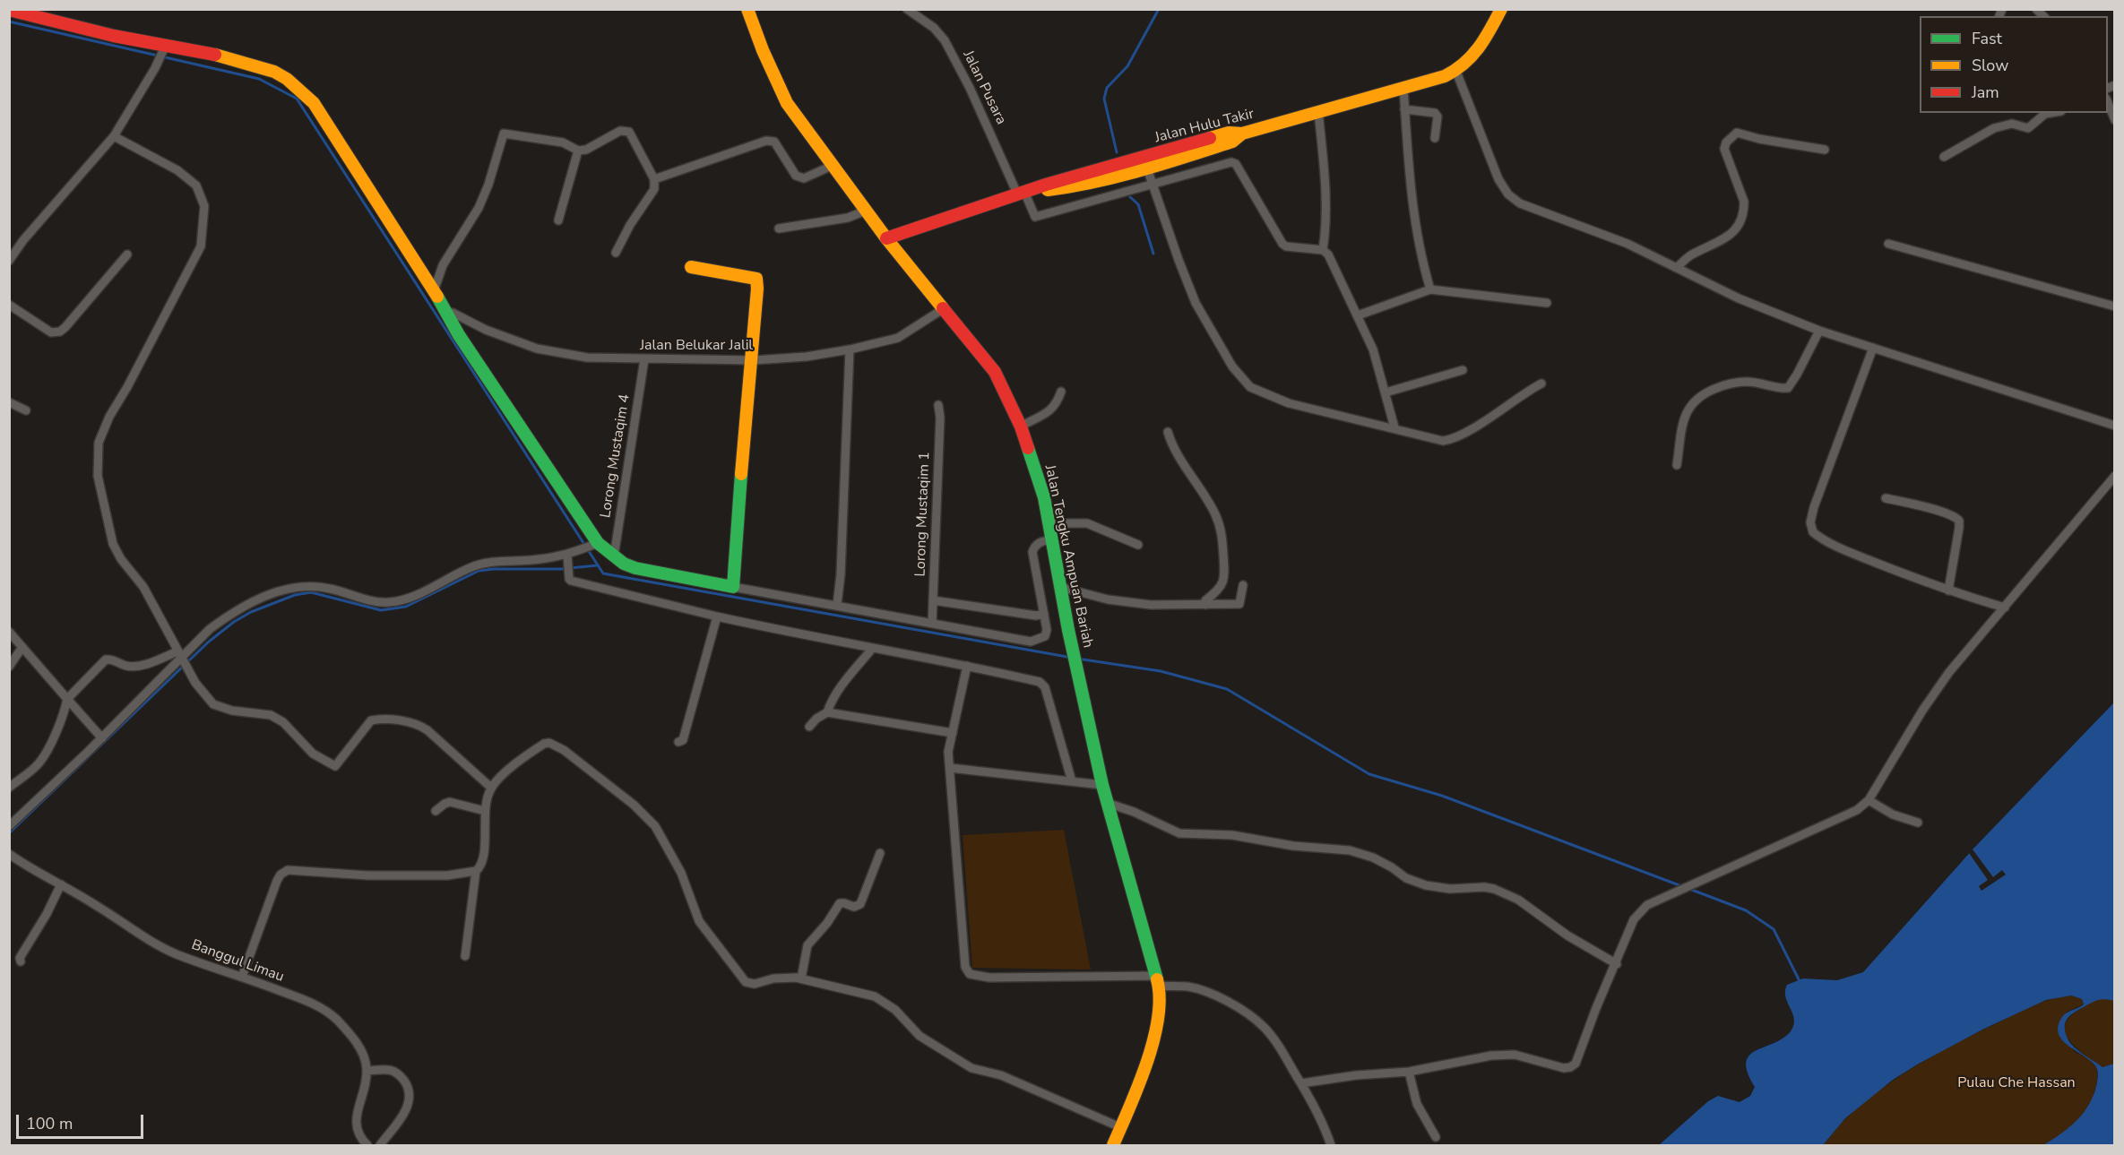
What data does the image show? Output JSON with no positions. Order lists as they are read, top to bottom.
{
  "streets": {
    "street": [
      "Jalan Pusara",
      "Jalan Hulu Takir",
      "Jalan Belukar Jalil",
      "Lorong Mustaqim 4",
      "Lorong Mustaqim 1",
      "Jalan Tengku Ampuan Bariah",
      "Banggul Limau"
    ]
  },
  "crossings": [
    ["Jalan Pusara", "Jalan Hulu Takir"],
    ["Jalan Hulu Takir", "Jalan Tengku Ampuan Bariah"],
    ["Jalan Belukar Jalil", "Lorong Mustaqim 4"],
    ["Jalan Belukar Jalil", "Jalan Tengku Ampuan Bariah"]
  ],
  "parks": ["Pulau Che Hassan"],
  "legend": ["Fast", "Slow", "Jam"],
  "scale_bar": "100 m"
}
